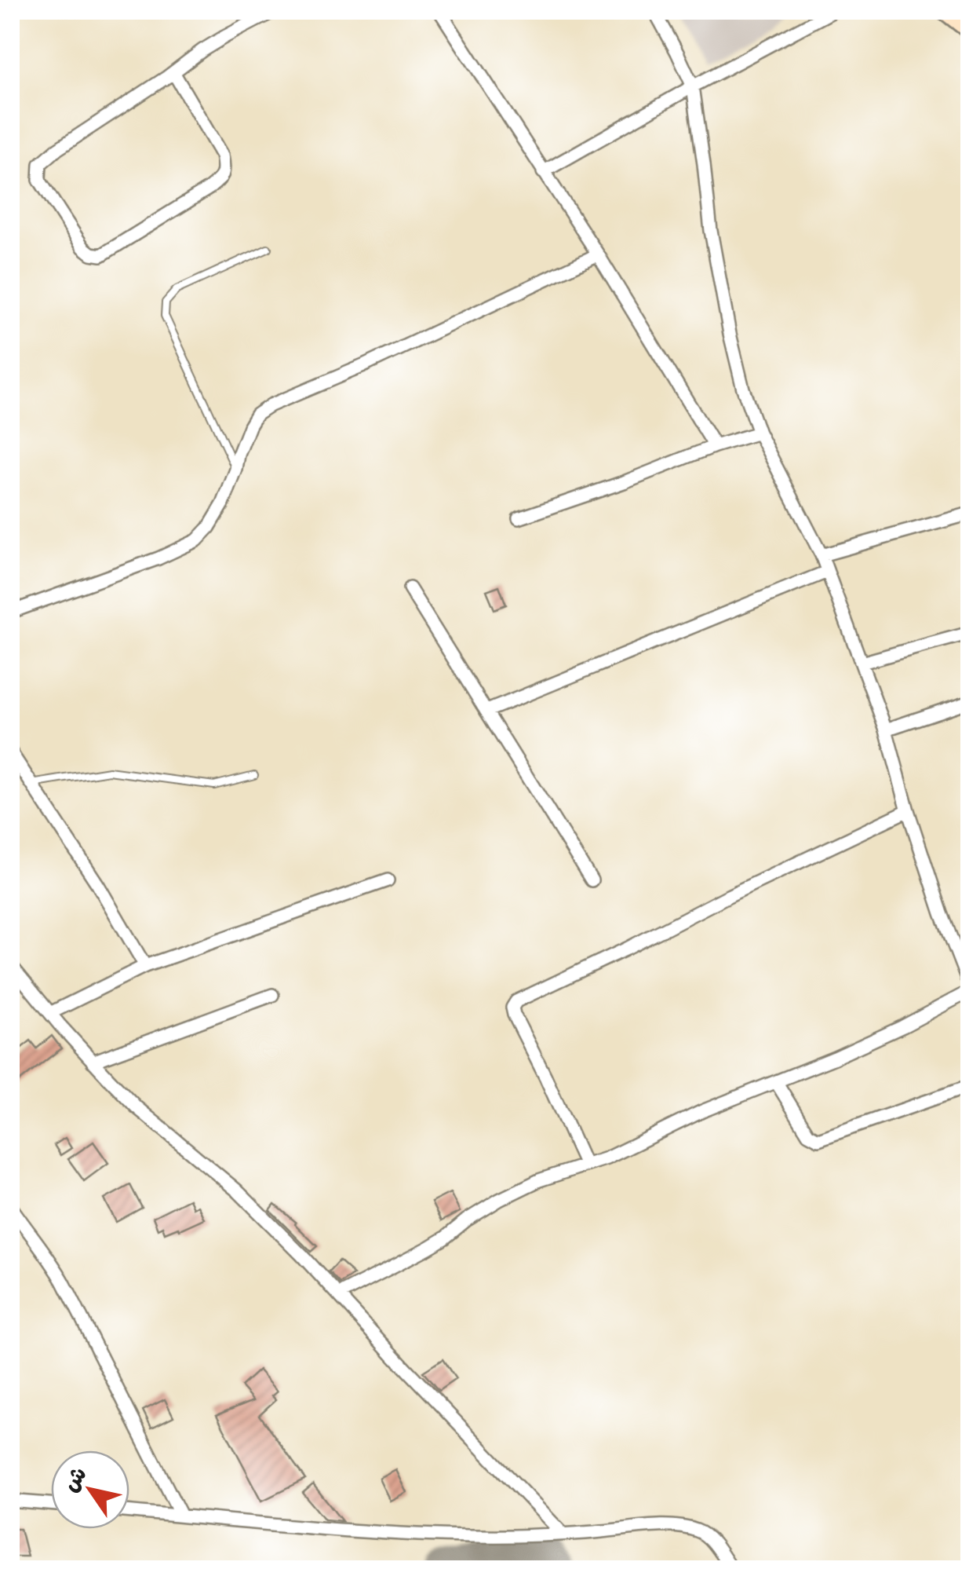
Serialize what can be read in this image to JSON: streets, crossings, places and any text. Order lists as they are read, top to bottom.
{
  "north": "top left"
}
